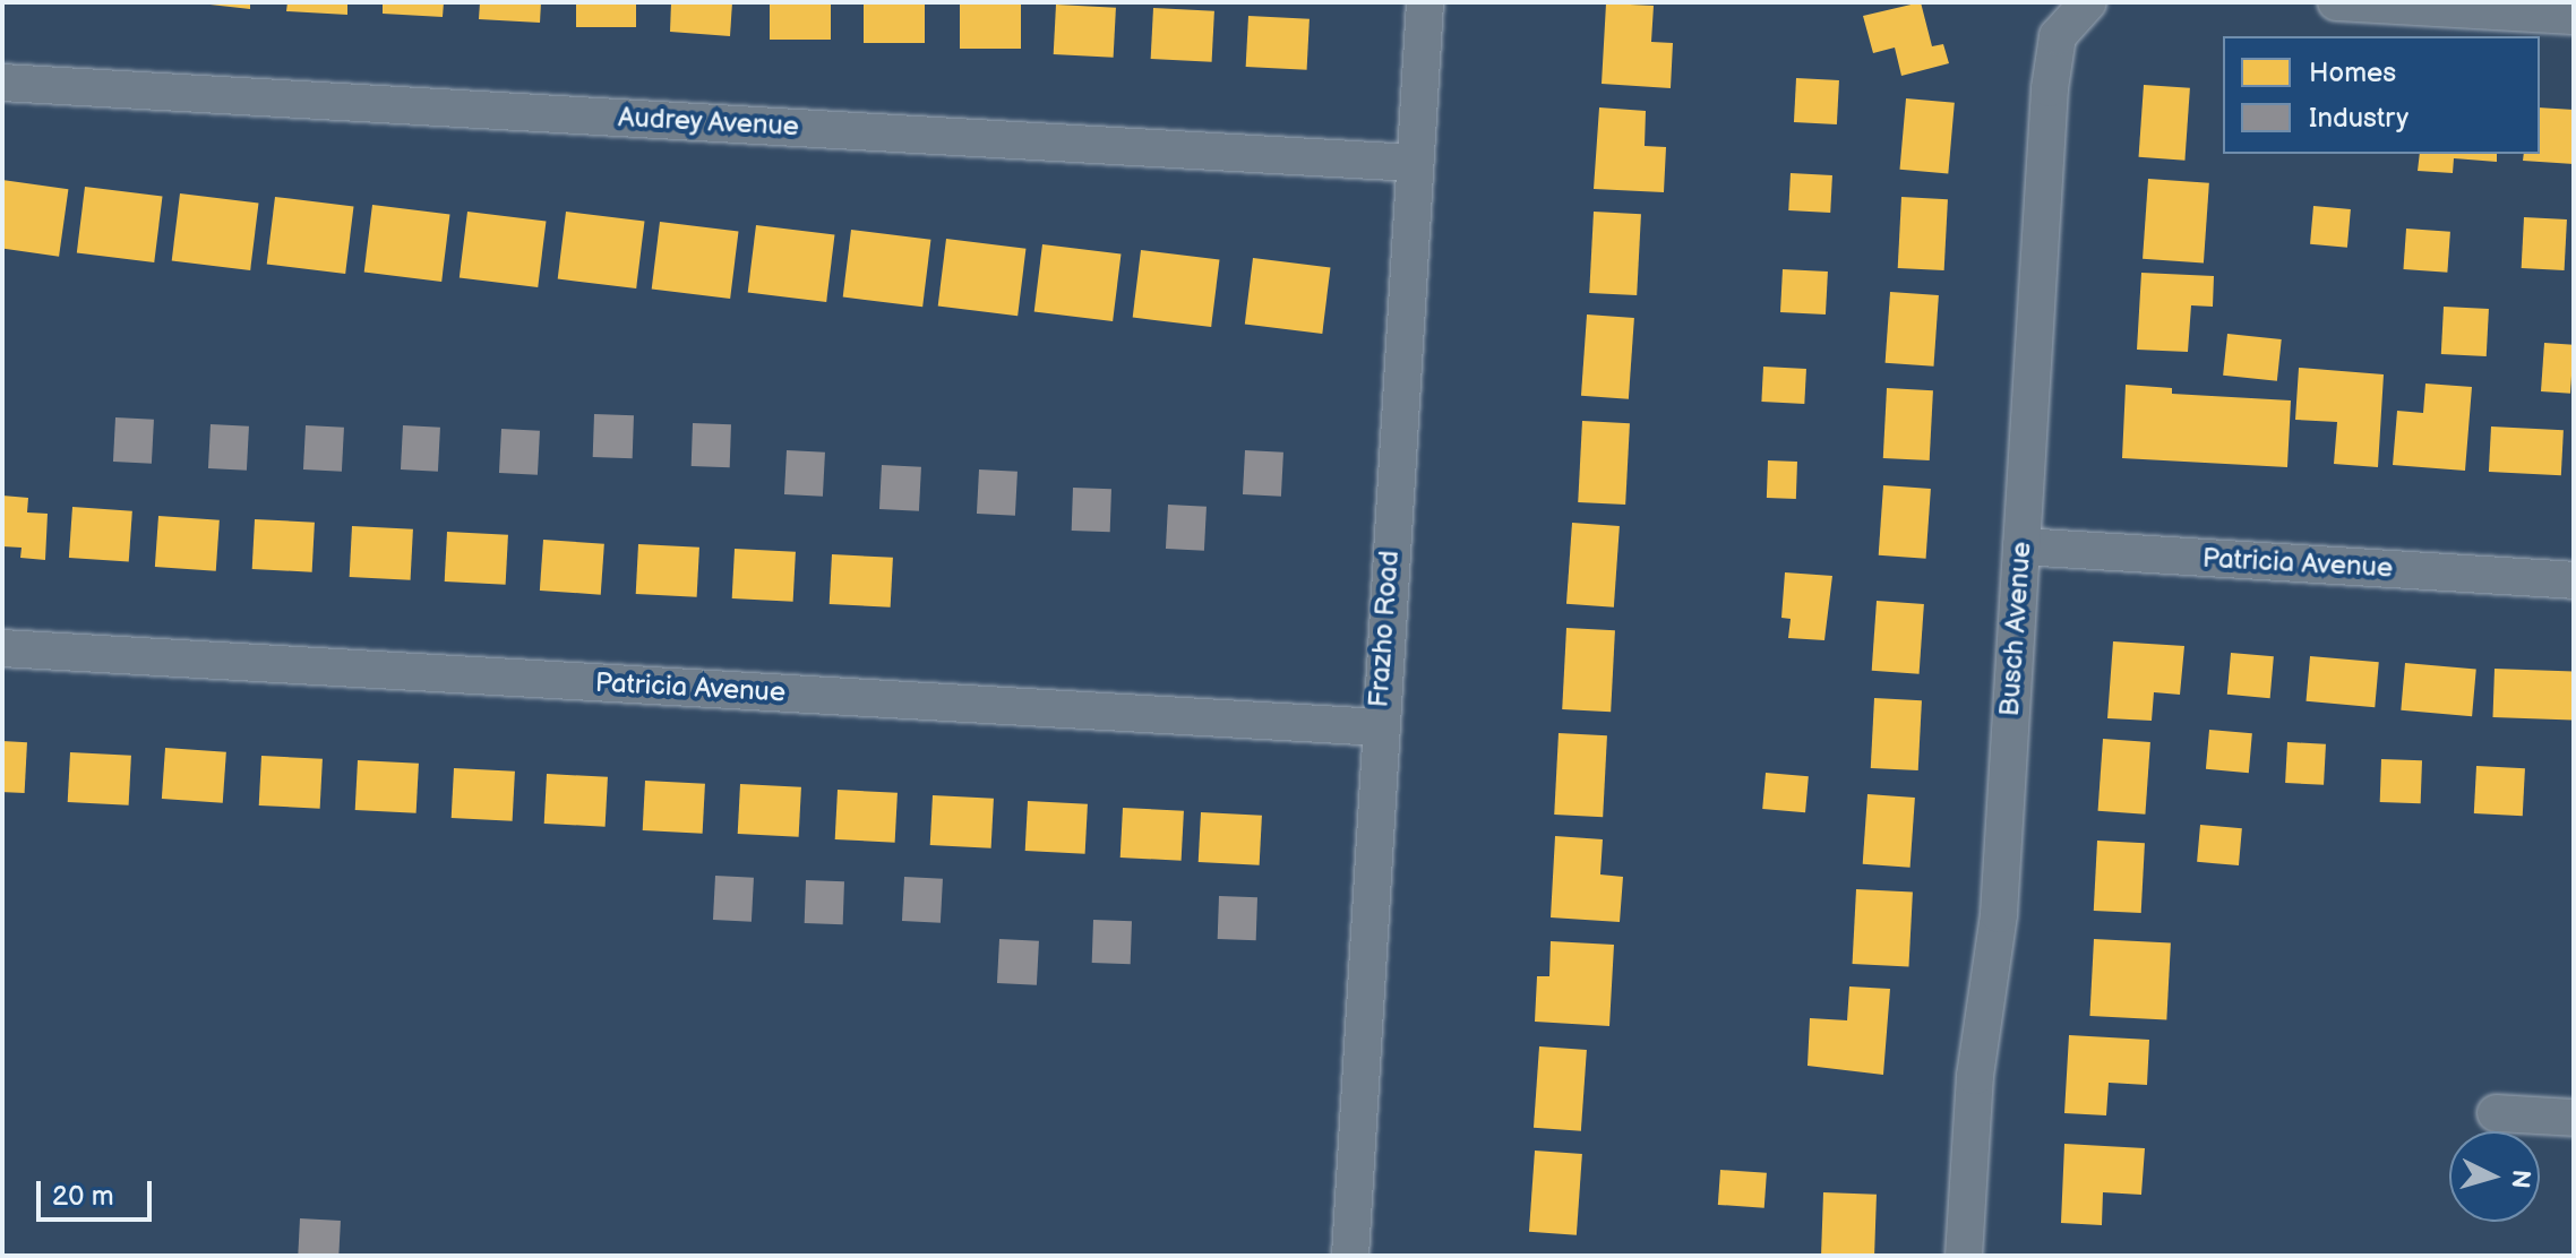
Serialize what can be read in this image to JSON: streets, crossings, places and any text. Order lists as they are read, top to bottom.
{
  "streets": {
    "street": [
      "Audrey Avenue",
      "Patricia Avenue",
      "Frazho Road",
      "Busch Avenue"
    ]
  },
  "crossings": [
    ["Audrey Avenue", "Frazho Road"],
    ["Patricia Avenue", "Frazho Road"],
    ["Patricia Avenue", "Busch Avenue"]
  ],
  "legend": ["Homes", "Industry"],
  "scale_bar": "20 m",
  "north": "right"
}
